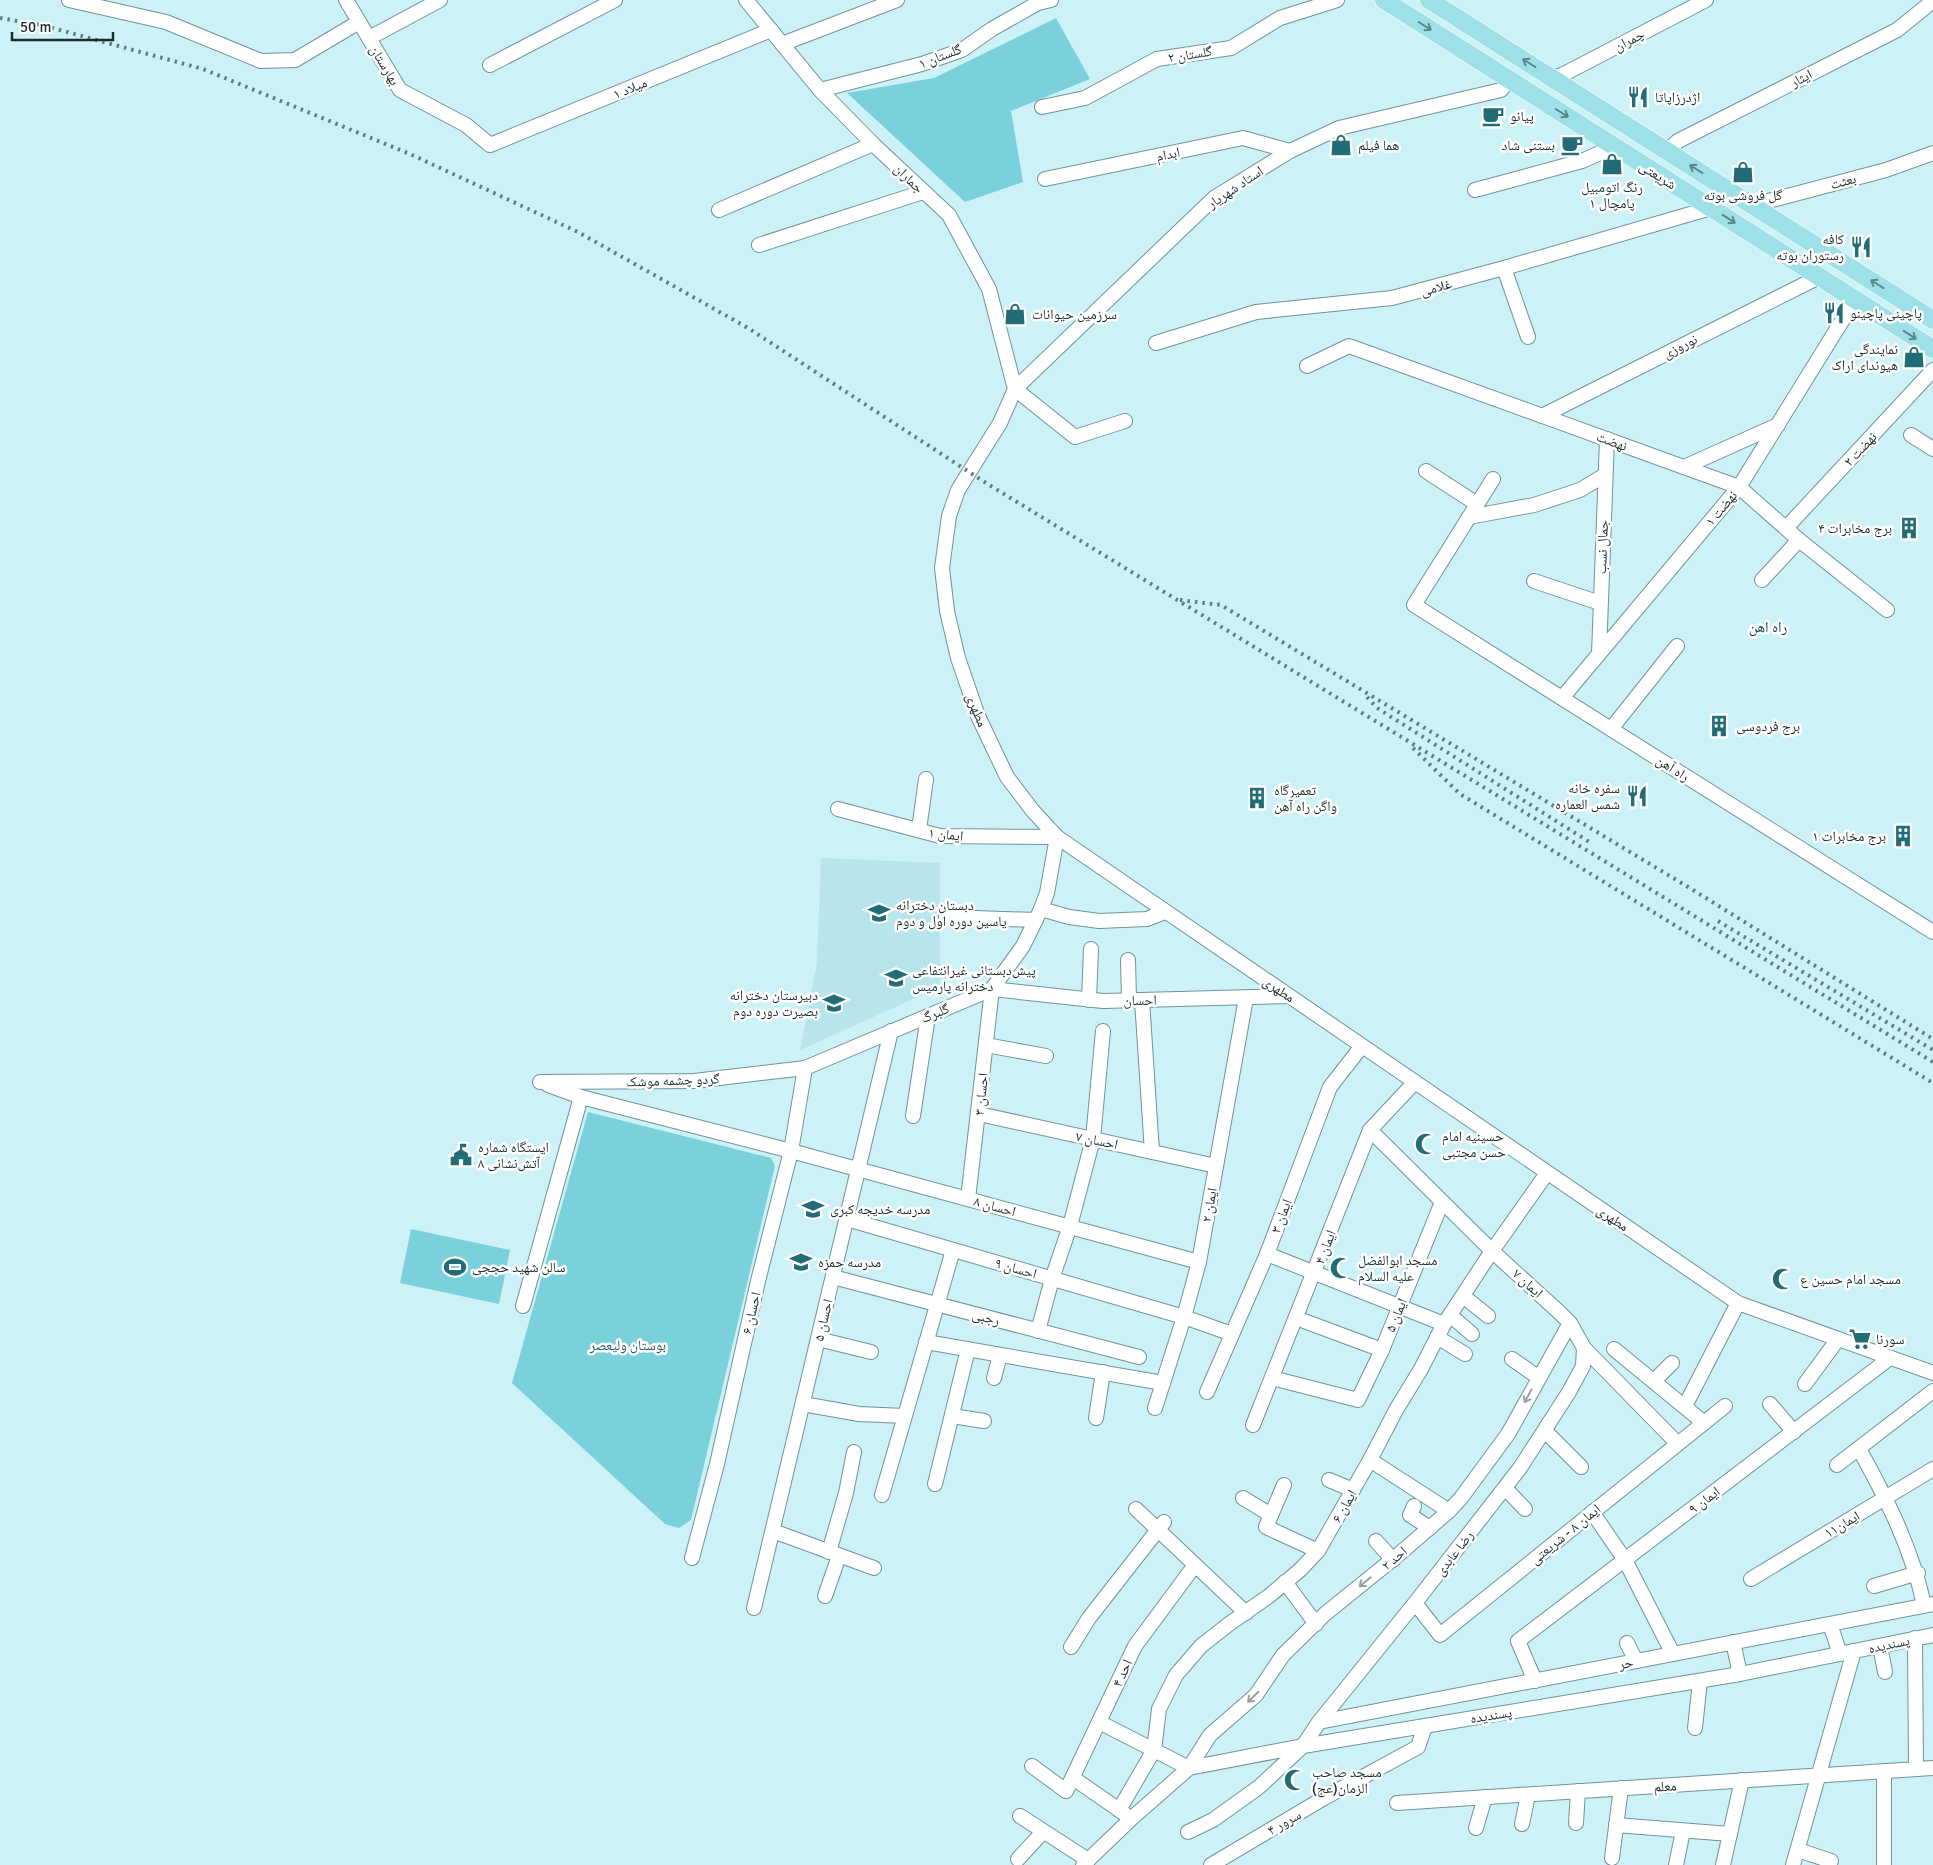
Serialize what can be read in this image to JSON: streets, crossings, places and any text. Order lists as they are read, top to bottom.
{
  "streets": {
    "main road": ["شریعتی"],
    "street": [
      "چمران",
      "گلستان ۲",
      "گلستان ۱",
      "بهارستان",
      "ایثار",
      "میلاد ۱",
      "ابدام",
      "جماران",
      "بعثت",
      "استاد شهریار",
      "غلامی",
      "نوروزی",
      "نهضت",
      "نهضت ۲",
      "نهضت ۱",
      "جمال نسب",
      "مطهری",
      "راه آهن",
      "ایمان ۱",
      "احسان",
      "گلبرگ",
      "گردو چشمه موشک",
      "احسان ۳",
      "احسان ۷",
      "ایمان ۲",
      "احسان ۸",
      "ایمان ۳",
      "ایمان ۴",
      "احسان ۹",
      "ایمان ۷",
      "احسان ۶",
      "ایمان ۵",
      "رجبی",
      "احسان ۵",
      "ایمان ۹",
      "ایمان ۶",
      "ایمان۱۱",
      "ایمان ۸ - شریعتی",
      "رضا عابدی",
      "احد ۲",
      "پسندیده",
      "حر",
      "احد ۴",
      "معلم",
      "سرور ۴"
    ]
  },
  "crossings": [
    ["چمران", "شریعتی"],
    ["گلستان ۱", "جماران"],
    ["بهارستان", "میلاد ۱"],
    ["ایثار", "شریعتی"],
    ["میلاد ۱", "جماران"],
    ["ابدام", "استاد شهریار"],
    ["شریعتی", "بعثت"],
    ["شریعتی", "استاد شهریار"],
    ["شریعتی", "غلامی"],
    ["شریعتی", "نوروزی"],
    ["شریعتی", "نهضت ۱"],
    ["جماران", "استاد شهریار"],
    ["جماران", "مطهری"],
    ["استاد شهریار", "مطهری"],
    ["نوروزی", "نهضت"],
    ["نهضت", "نهضت ۲"],
    ["نهضت", "نهضت ۱"],
    ["نهضت", "جمال نسب"],
    ["نهضت ۱", "جمال نسب"],
    ["نهضت ۱", "راه آهن"],
    ["مطهری", "ایمان ۱"],
    ["مطهری", "احسان"],
    ["مطهری", "ایمان ۳"],
    ["مطهری", "ایمان ۴"],
    ["مطهری", "ایمان ۹"],
    ["مطهری", "ایمان ۶"],
    ["احسان", "گلبرگ"],
    ["احسان", "احسان ۳"],
    ["احسان", "ایمان ۲"],
    ["گلبرگ", "گردو چشمه موشک"],
    ["گلبرگ", "احسان ۳"],
    ["گلبرگ", "احسان ۶"],
    ["گلبرگ", "احسان ۵"],
    ["گردو چشمه موشک", "احسان ۸"],
    ["گردو چشمه موشک", "احسان ۶"],
    ["احسان ۳", "احسان ۷"],
    ["احسان ۳", "احسان ۸"],
    ["احسان ۷", "ایمان ۲"],
    ["ایمان ۲", "احسان ۸"],
    ["ایمان ۲", "احسان ۹"],
    ["احسان ۸", "احسان ۶"],
    ["احسان ۸", "احسان ۵"],
    ["ایمان ۳", "احسان ۹"],
    ["ایمان ۴", "ایمان ۷"],
    ["ایمان ۴", "ایمان ۵"],
    ["احسان ۹", "احسان ۵"],
    ["ایمان ۷", "ایمان ۵"],
    ["ایمان ۷", "ایمان ۶"],
    ["ایمان ۷", "ایمان ۸ - شریعتی"],
    ["ایمان ۷", "رضا عابدی"],
    ["ایمان ۷", "احد ۲"],
    ["رجبی", "احسان ۵"],
    ["ایمان ۹", "حر"],
    ["ایمان ۸ - شریعتی", "رضا عابدی"],
    ["رضا عابدی", "پسندیده"],
    ["رضا عابدی", "حر"],
    ["احد ۲", "پسندیده"],
    ["پسندیده", "سرور ۴"]
  ],
  "one_way": ["احد ۲"],
  "districts": ["راه اهن"],
  "parks": ["بوستان ولیعصر"],
  "places": {
    "restaurant": [
      "اژدرزاپاتا",
      "کافه رستوران بوته",
      "پاچینی پاچینو",
      "سفره خانه شمس العماره"
    ],
    "cafe": ["پیانو", "بستنی شاد"],
    "shop": [
      "هما فیلم",
      "رنگ اتومبیل پامچال ۱",
      "گل فروشی بوته",
      "سرزمین حیوانات",
      "نمایندگی هیوندای اراک"
    ],
    "building": [
      "برج مخابرات ۴",
      "برج فردوسی",
      "تعمیرگاه واگن راه آهن",
      "برج مخابرات ۱"
    ],
    "school or university": [
      "دبستان دخترانه یاسین دوره اول و دوم",
      "پیش‌دبستانی غیرانتفاعی دخترانه پارمیس",
      "دبیرستان دخترانه بصیرت دوره دوم",
      "مدرسه خدیجه کبری",
      "مدرسه حمزه"
    ],
    "mosque": [
      "حسینیه امام حسن مجتبی",
      "مسجد ابوالفضل علیه السلام",
      "مسجد امام حسین ع",
      "مسجد صاحب الزمان(عج)"
    ],
    "public building": ["ایستگاه شماره ۸ آتش‌نشانی"],
    "sports": ["سالن شهید حججی"],
    "supermarket": ["سورنا"]
  },
  "scale_bar": "50 m"
}
